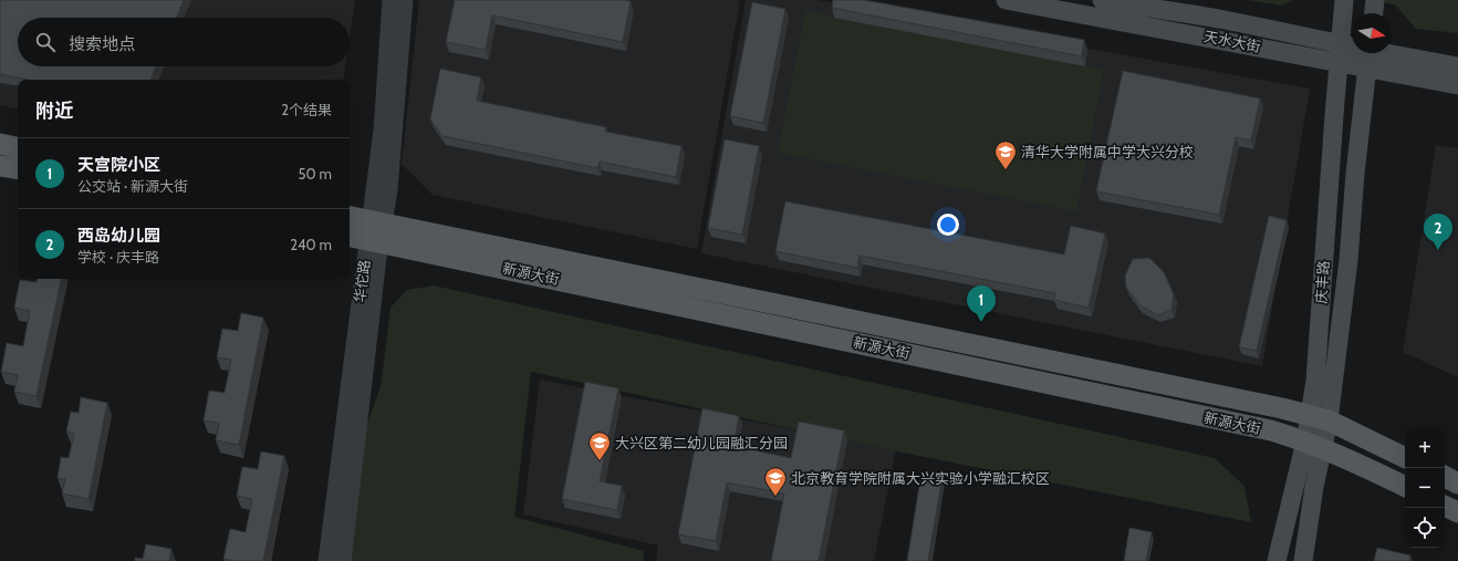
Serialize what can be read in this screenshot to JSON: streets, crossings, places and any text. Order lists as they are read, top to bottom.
{
  "streets": {
    "main road": ["天水大街", "新源大街", "庆丰路"],
    "street": ["华佗路"]
  },
  "crossings": [
    ["天水大街", "庆丰路"],
    ["新源大街", "华佗路"],
    ["新源大街", "庆丰路"]
  ],
  "places": {
    "school or university": ["清华大学附属中学大兴分校", "大兴区第二幼儿园融汇分园", "北京教育学院附属大兴实验小学融汇校区"]
  },
  "north": "right",
  "page": {
    "search": "搜索地点",
    "heading": ["附近", "2个结果"],
    "list": [
      {
        "mark": "1",
        "name": "天宫院小区",
        "note": "公交站 · 新源大街",
        "value": "50 m"
      },
      {
        "mark": "2",
        "name": "西岛幼儿园",
        "note": "学校 · 庆丰路",
        "value": "240 m"
      }
    ],
    "pins": ["2", "1"],
    "map_buttons": ["+", "−"]
  }
}
